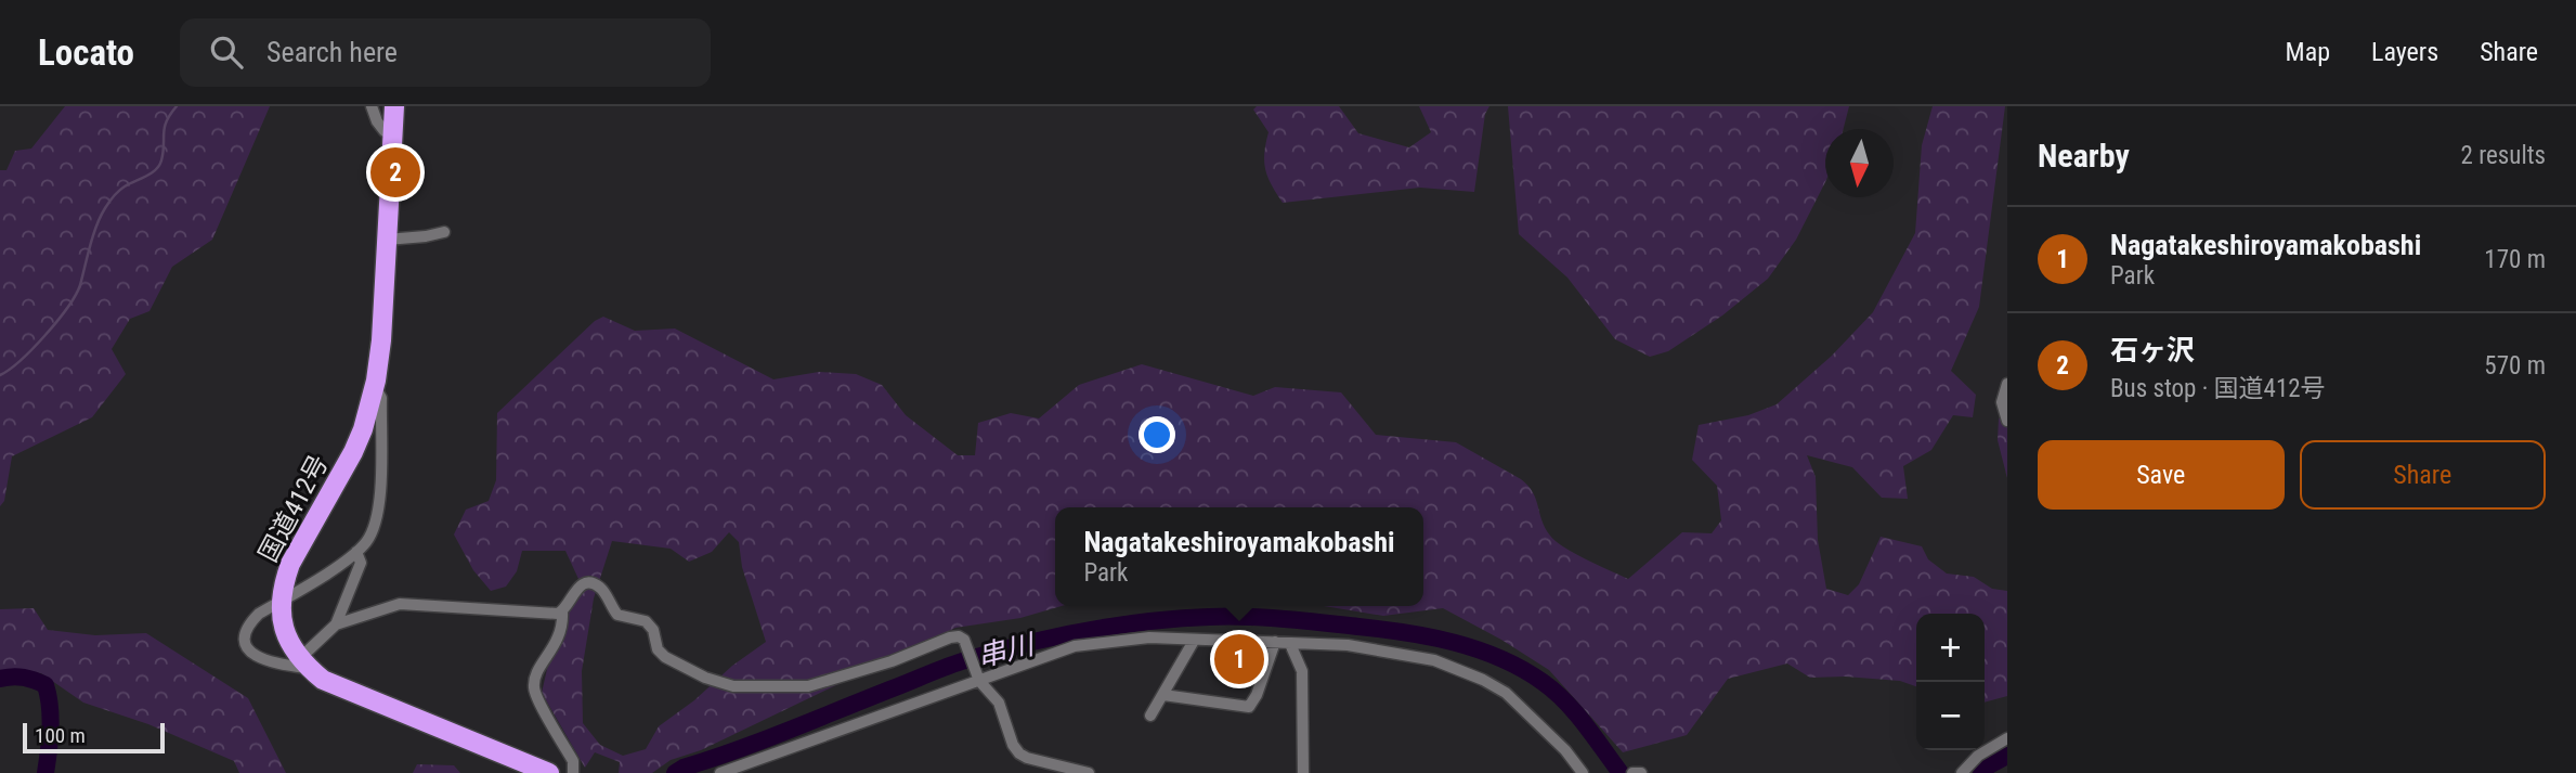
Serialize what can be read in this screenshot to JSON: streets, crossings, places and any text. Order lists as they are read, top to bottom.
{
  "streets": {
    "highway": ["国道412号"]
  },
  "water": ["串川"],
  "scale_bar": "100 m",
  "north": "bottom",
  "page": {
    "header": "Locato",
    "search": "Search here",
    "nav": ["Map", "Layers", "Share"],
    "heading": ["Nearby", "2 results"],
    "pins": ["2", "1"],
    "list": [
      {
        "mark": "1",
        "name": "Nagatakeshiroyamakobashi",
        "note": "Park",
        "value": "170 m"
      },
      {
        "mark": "2",
        "name": "石ヶ沢",
        "note": "Bus stop · 国道412号",
        "value": "570 m"
      }
    ],
    "buttons": ["Save", "Share"],
    "popup": ["Nagatakeshiroyamakobashi", "Park"],
    "map_buttons": ["+", "−"],
    "scale": "100 m"
  }
}
